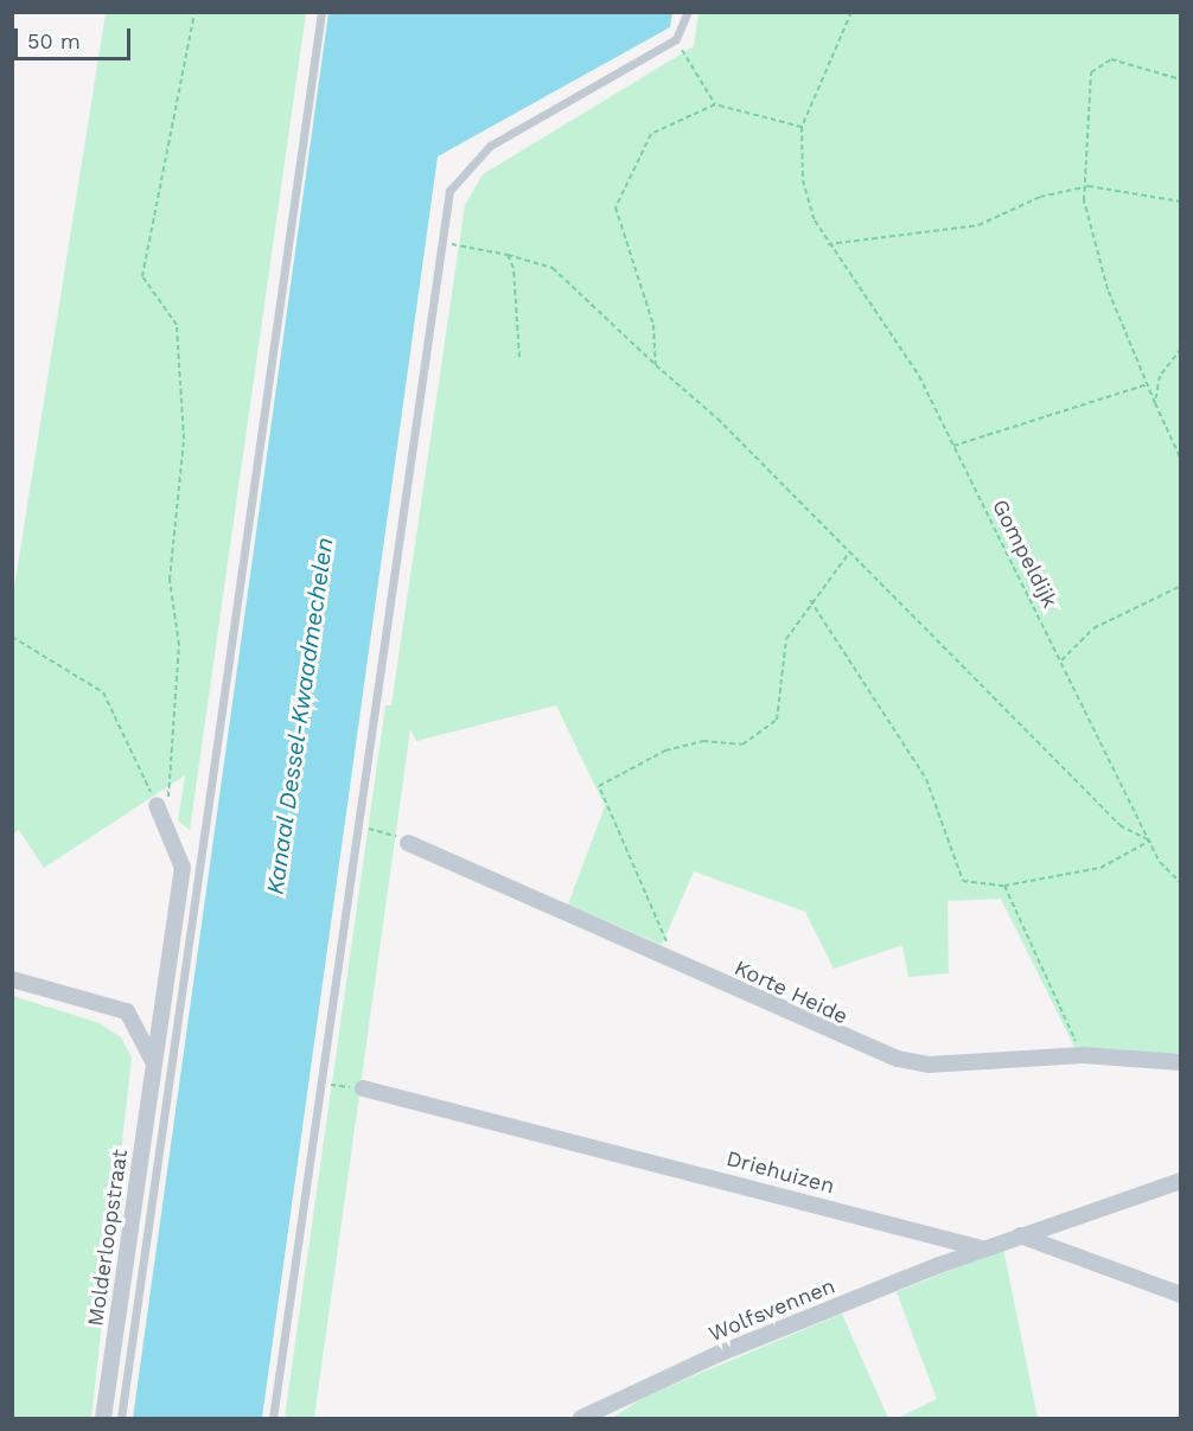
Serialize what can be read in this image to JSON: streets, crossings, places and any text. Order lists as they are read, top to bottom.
{
  "streets": {
    "street": [
      "Korte Heide",
      "Driehuizen",
      "Molderloopstraat",
      "Wolfsvennen"
    ],
    "path": ["Gompeldijk"]
  },
  "crossings": [
    ["Driehuizen", "Wolfsvennen"]
  ],
  "water": ["Kanaal Dessel-Kwaadmechelen"],
  "scale_bar": "50 m"
}
